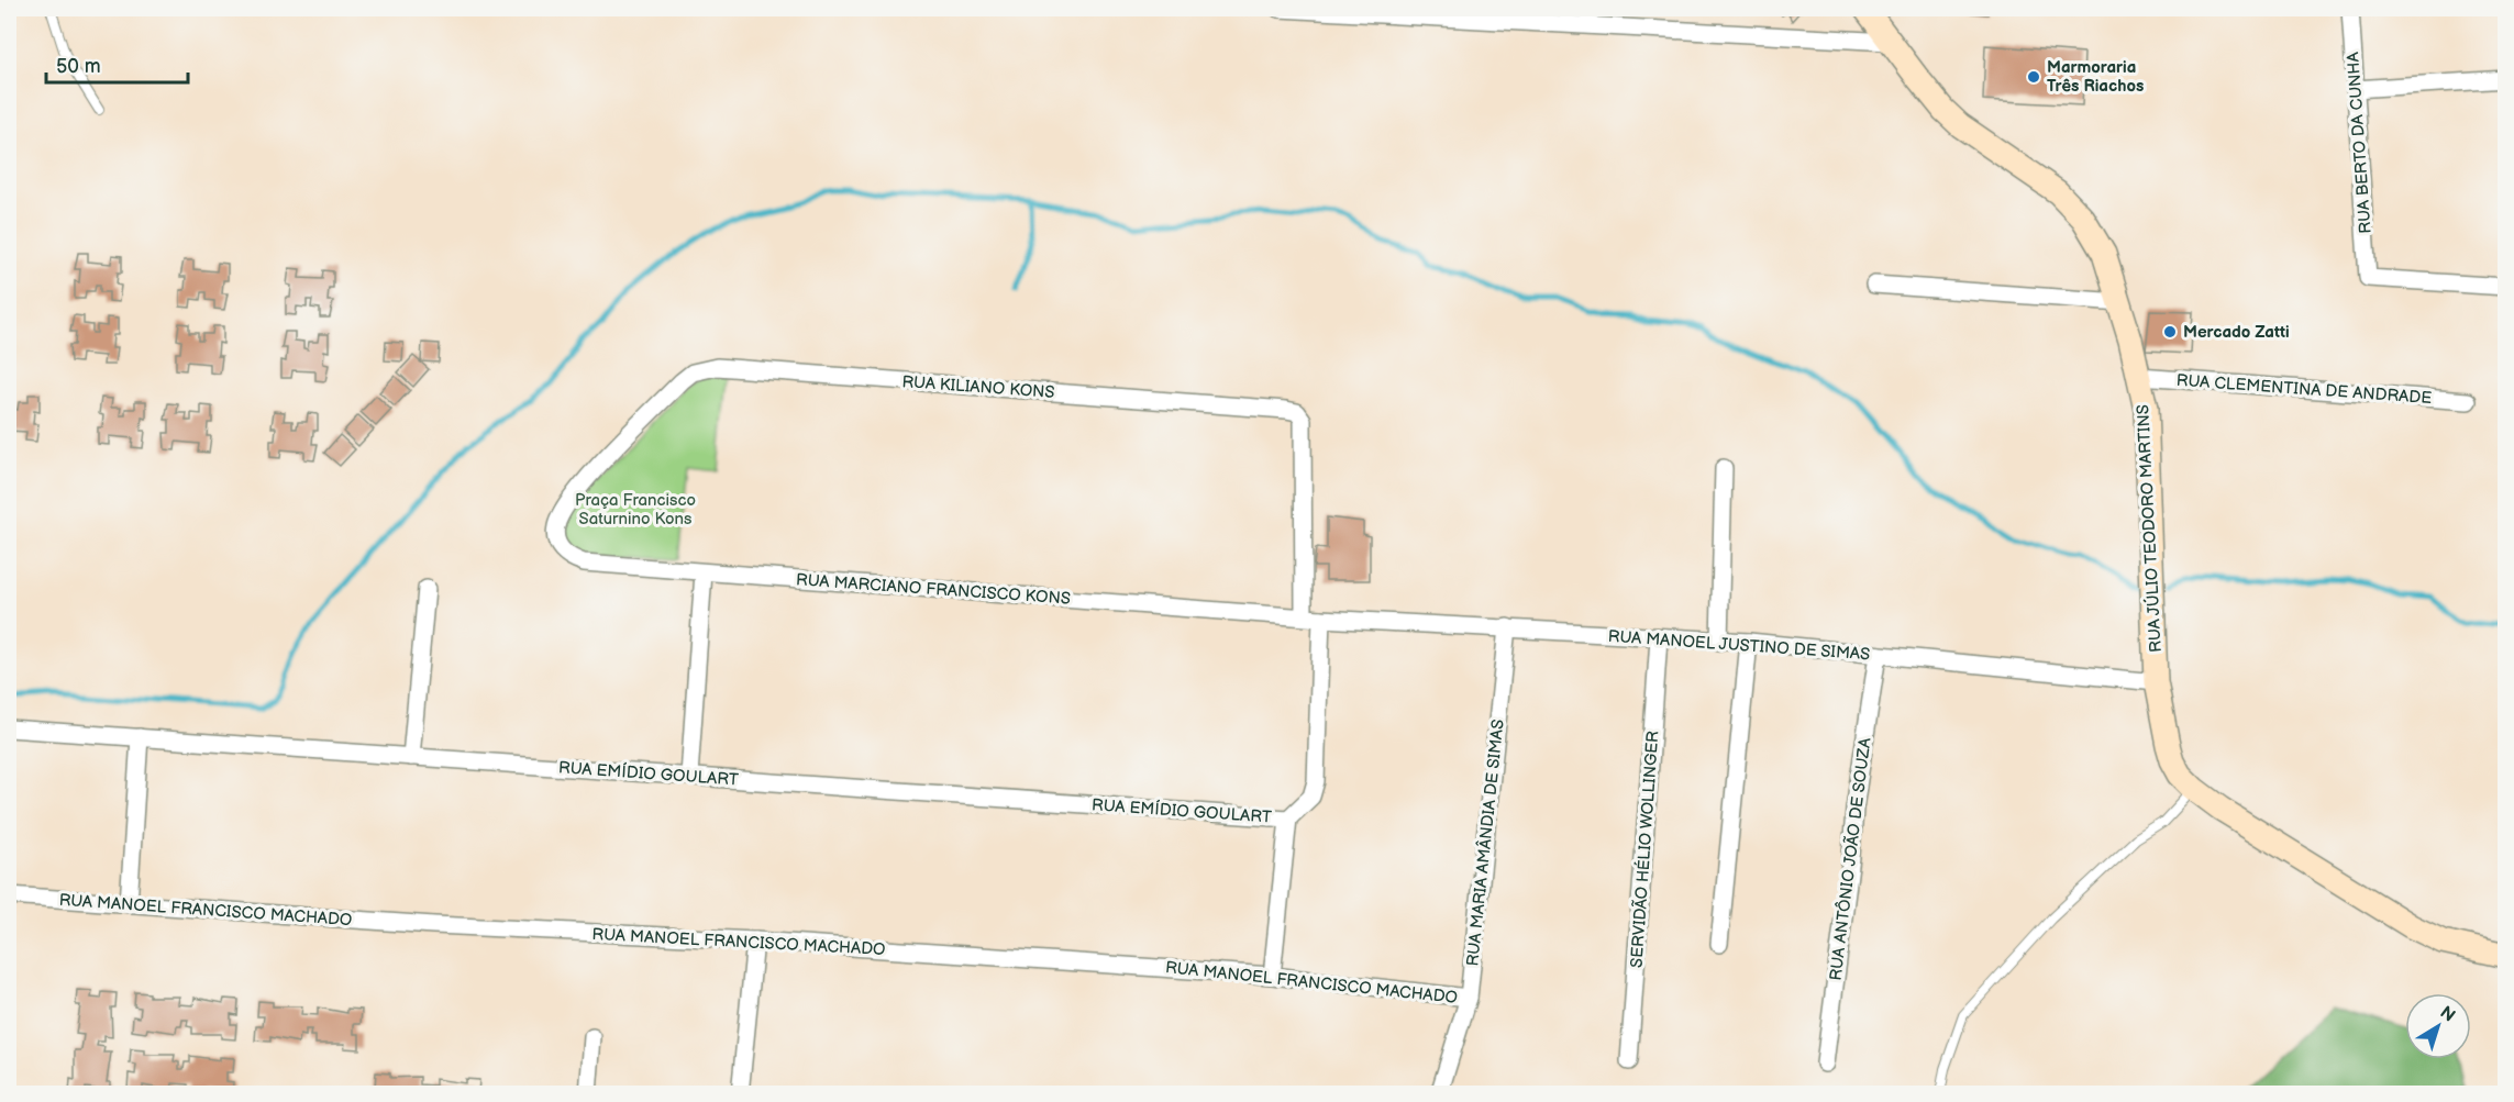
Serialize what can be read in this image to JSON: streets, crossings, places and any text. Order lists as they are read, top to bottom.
{
  "streets": {
    "main road": ["RUA JÚLIO TEODORO MARTINS"],
    "street": [
      "RUA BERTO DA CUNHA",
      "RUA KILIANO KONS",
      "RUA CLEMENTINA DE ANDRADE",
      "RUA MARCIANO FRANCISCO KONS",
      "RUA MANOEL JUSTINO DE SIMAS",
      "RUA EMÍDIO GOULART",
      "RUA MARIA AMÂNDIA DE SIMAS",
      "SERVIDÃO HÉLIO WOLLINGER",
      "RUA ANTÔNIO JOÃO DE SOUZA",
      "RUA MANOEL FRANCISCO MACHADO"
    ]
  },
  "crossings": [
    ["RUA KILIANO KONS", "RUA MARCIANO FRANCISCO KONS"],
    ["RUA CLEMENTINA DE ANDRADE", "RUA JÚLIO TEODORO MARTINS"],
    ["RUA JÚLIO TEODORO MARTINS", "RUA MANOEL JUSTINO DE SIMAS"],
    ["RUA MARCIANO FRANCISCO KONS", "RUA MANOEL JUSTINO DE SIMAS"],
    ["RUA MANOEL JUSTINO DE SIMAS", "RUA MARIA AMÂNDIA DE SIMAS"],
    ["RUA MANOEL JUSTINO DE SIMAS", "SERVIDÃO HÉLIO WOLLINGER"],
    ["RUA MANOEL JUSTINO DE SIMAS", "RUA ANTÔNIO JOÃO DE SOUZA"],
    ["RUA MARIA AMÂNDIA DE SIMAS", "RUA MANOEL FRANCISCO MACHADO"]
  ],
  "parks": ["Praça Francisco Saturnino Kons"],
  "places": ["Marmoraria Três Riachos", "Mercado Zatti"],
  "scale_bar": "50 m",
  "north": "top right"
}
